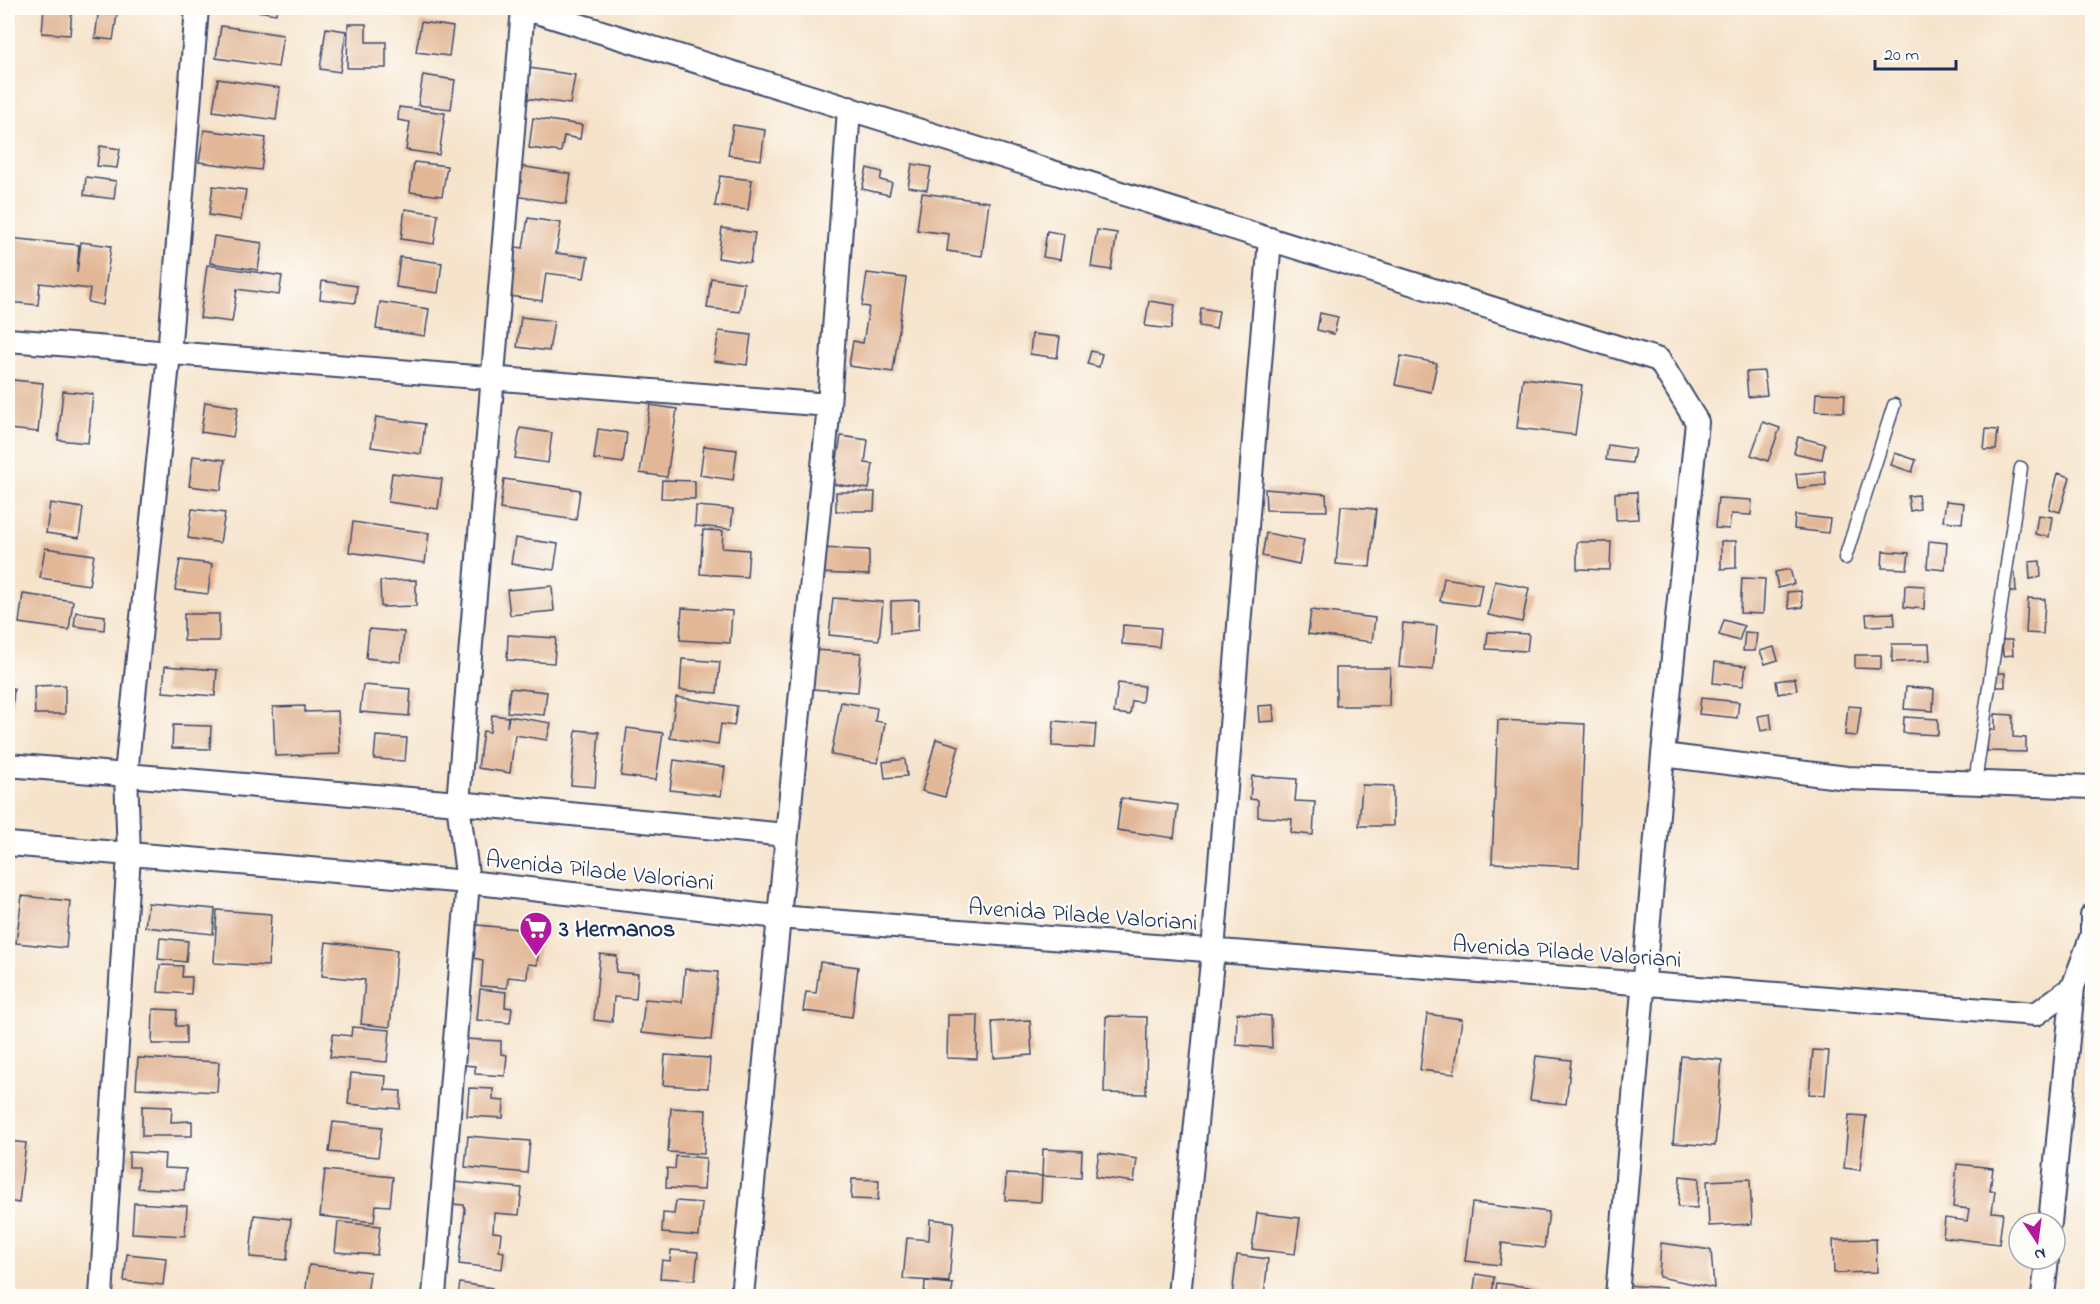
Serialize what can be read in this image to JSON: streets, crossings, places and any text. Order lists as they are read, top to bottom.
{
  "streets": {
    "street": ["Avenida Pilade Valoriani"]
  },
  "places": {
    "supermarket": ["3 Hermanos"]
  },
  "scale_bar": "20 m",
  "north": "bottom"
}
